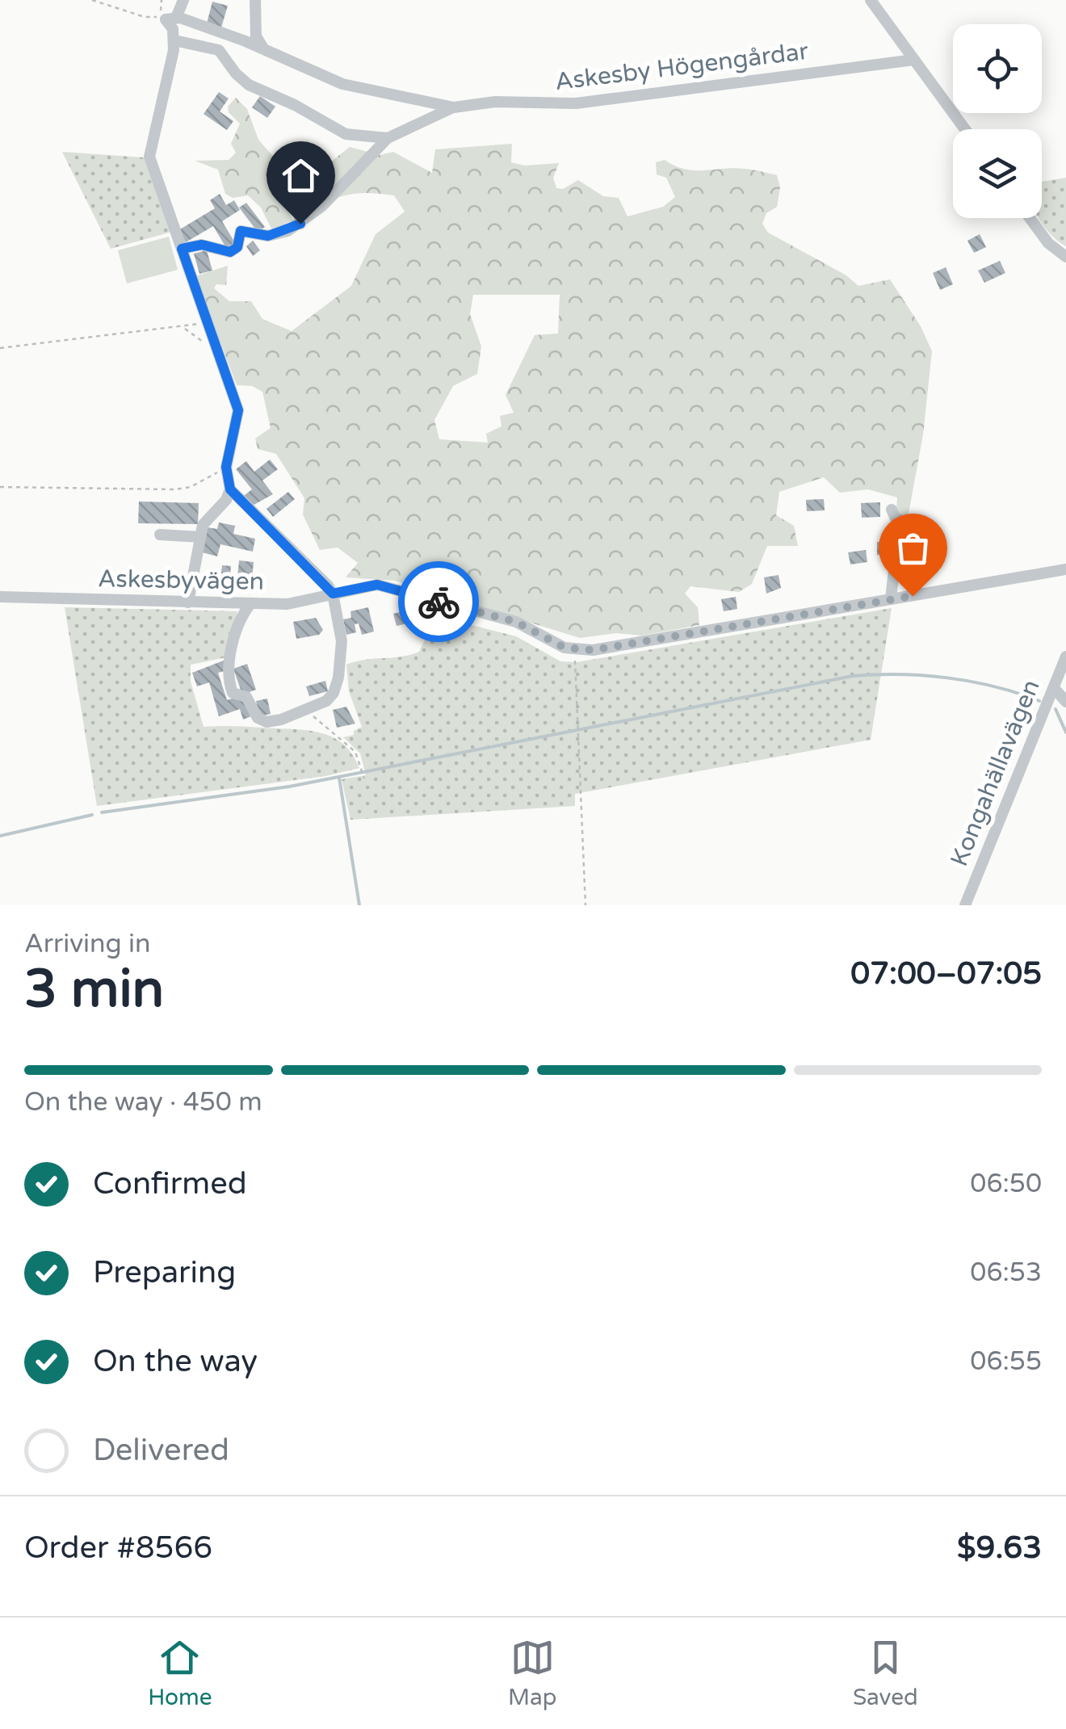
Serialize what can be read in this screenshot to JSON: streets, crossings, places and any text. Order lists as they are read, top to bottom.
{
  "streets": {
    "street": ["Askesby Högengårdar", "Askesbyvägen", "Kongahällavägen"]
  },
  "page": {
    "heading": ["3 min", "Arriving in", "07:00–07:05"],
    "panel": ["Order #8566", "$9.63"],
    "bar": "On the way · 450 m",
    "list": [
      ["Confirmed", "06:50"],
      ["Preparing", "06:53"],
      ["On the way", "06:55"],
      "Delivered"
    ],
    "tabs": ["Home", "Map", "Saved"]
  }
}
